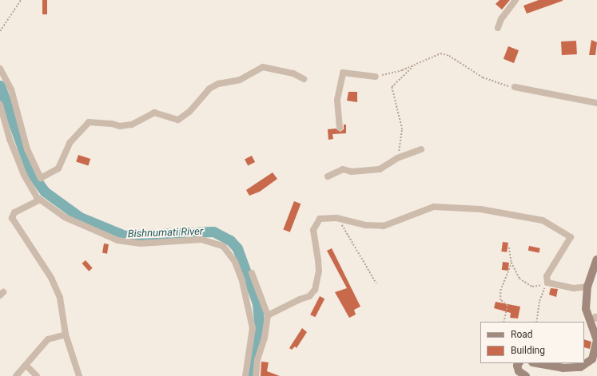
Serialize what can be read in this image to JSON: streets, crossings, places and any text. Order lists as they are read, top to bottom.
{
  "water": ["Bishnumati River"],
  "legend": ["Road", "Building"]
}
